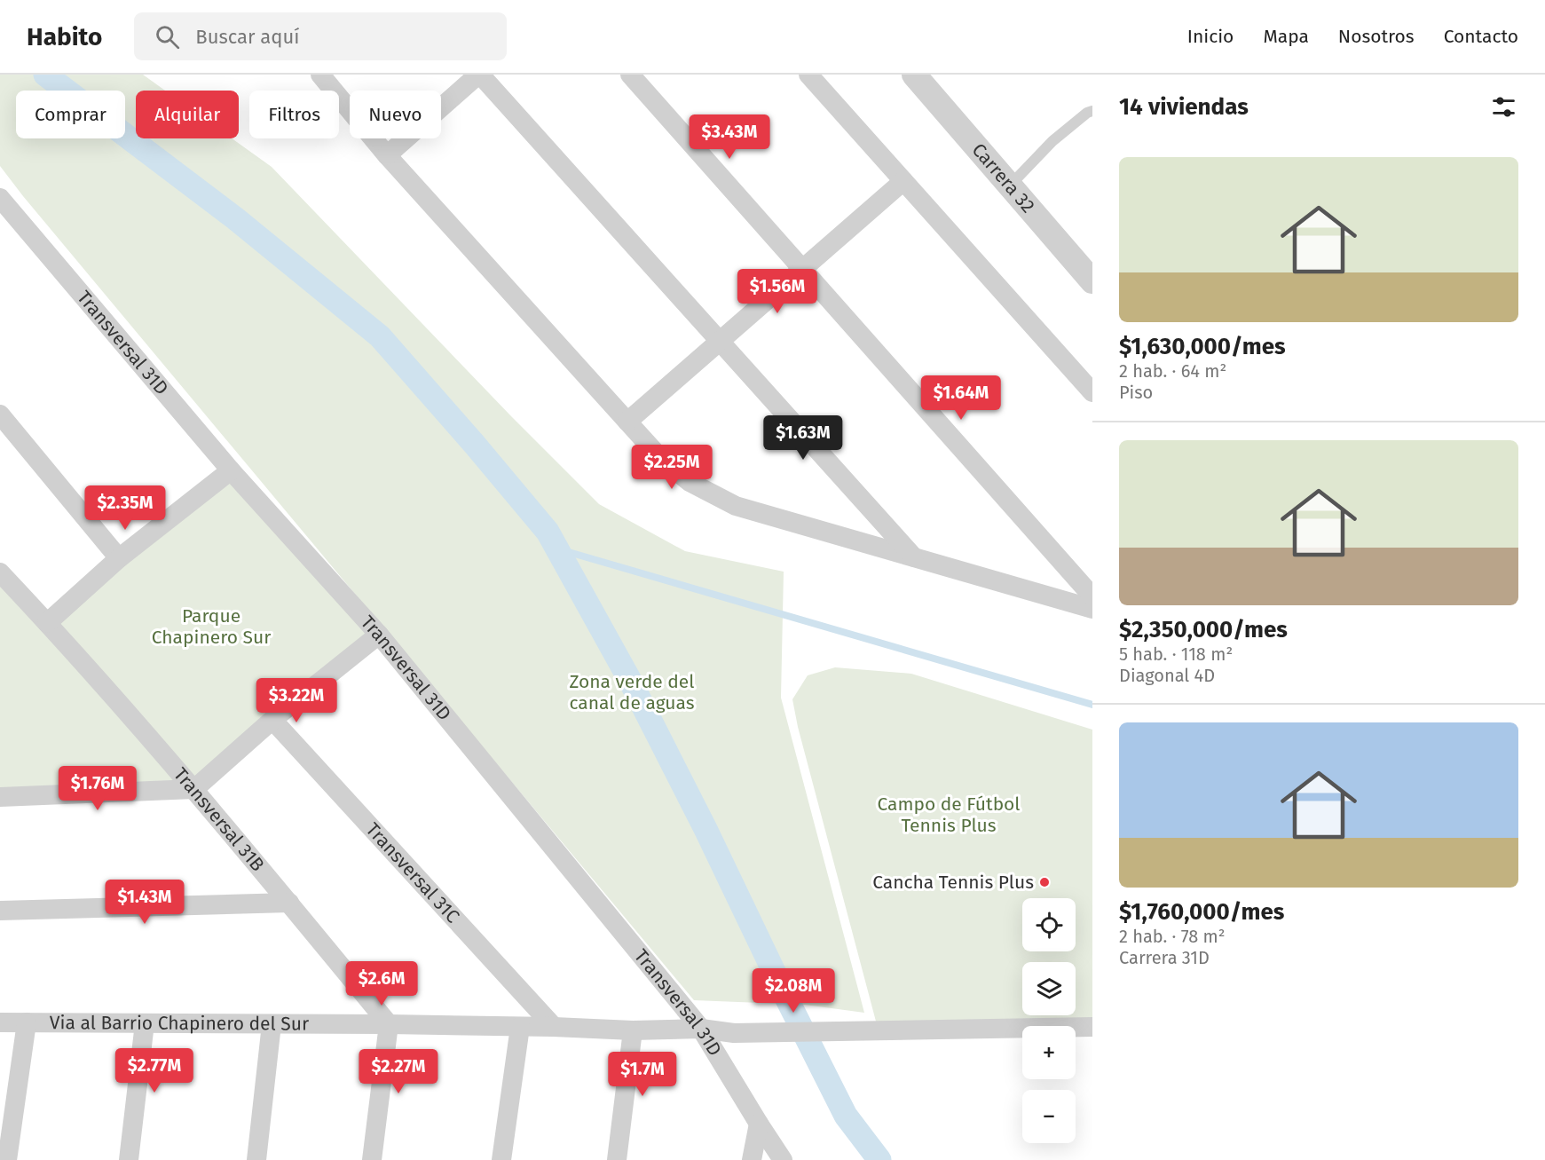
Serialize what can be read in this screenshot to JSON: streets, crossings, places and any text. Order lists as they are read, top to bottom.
{
  "streets": {
    "street": [
      "Carrera 32",
      "Transversal 31D",
      "Transversal 31B",
      "Transversal 31C",
      "Via al Barrio Chapinero del Sur"
    ]
  },
  "crossings": [
    ["Transversal 31D", "Via al Barrio Chapinero del Sur"],
    ["Transversal 31B", "Via al Barrio Chapinero del Sur"],
    ["Transversal 31C", "Via al Barrio Chapinero del Sur"]
  ],
  "parks": ["Parque Chapinero Sur", "Zona verde del canal de aguas", "Campo de Fútbol Tennis Plus"],
  "places": ["Cancha Tennis Plus"],
  "page": {
    "header": "Habito",
    "search": "Buscar aquí",
    "nav": [
      "Inicio",
      "Mapa",
      "Nosotros",
      "Contacto"
    ],
    "heading": "14 viviendas",
    "chip": [
      "Comprar",
      "Alquilar",
      "Filtros",
      "Nuevo"
    ],
    "price": [
      "$3.43M",
      "$1.56M",
      "$1.64M",
      "$1.63M",
      "$2.25M",
      "$2.35M",
      "$3.22M",
      "$1.76M",
      "$1.43M",
      "$2.6M",
      "$2.08M",
      "$2.77M",
      "$2.27M",
      "$1.7M"
    ],
    "list": [
      {
        "name": "$1,630,000/mes",
        "note": "2 hab. · 64 m² · Piso"
      },
      {
        "name": "$2,350,000/mes",
        "note": "5 hab. · 118 m² · Diagonal 4D"
      },
      {
        "name": "$1,760,000/mes",
        "note": "2 hab. · 78 m² · Carrera 31D"
      }
    ],
    "map_buttons": ["+", "−"]
  }
}
